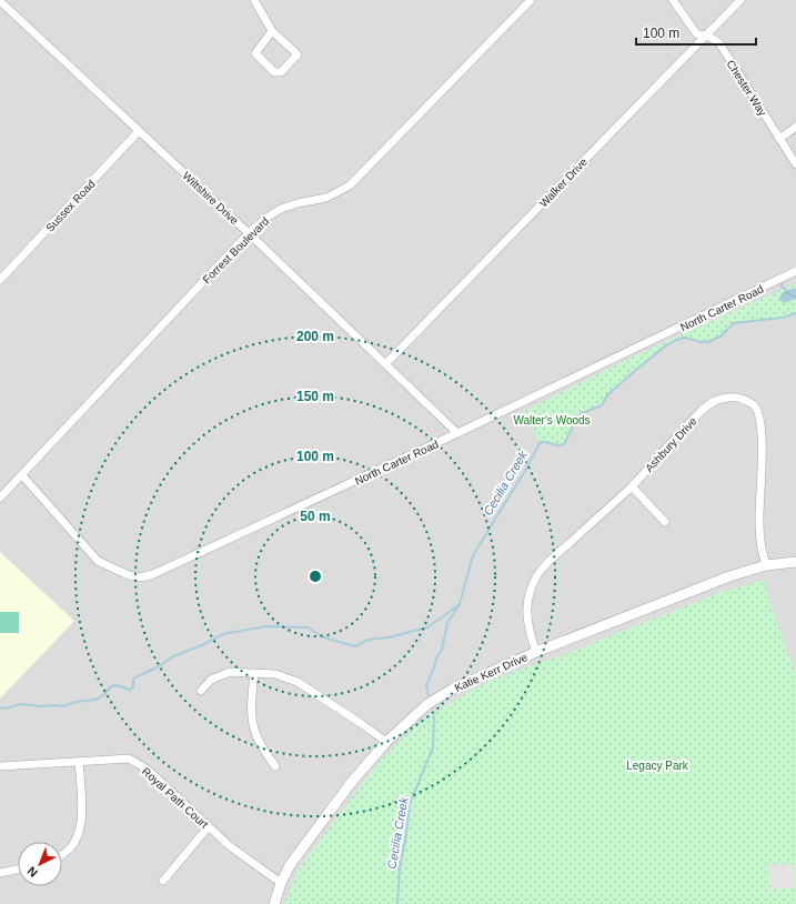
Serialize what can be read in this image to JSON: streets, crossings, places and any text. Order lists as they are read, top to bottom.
{
  "streets": {
    "street": [
      "Chester Way",
      "Walker Drive",
      "Wiltshire Drive",
      "Sussex Road",
      "Forrest Boulevard",
      "North Carter Road",
      "Ashbury Drive",
      "Katie Kerr Drive",
      "Royal Path Court"
    ]
  },
  "crossings": [
    ["Chester Way", "Walker Drive"],
    ["Walker Drive", "Wiltshire Drive"],
    ["Wiltshire Drive", "Sussex Road"],
    ["Wiltshire Drive", "Forrest Boulevard"],
    ["Wiltshire Drive", "North Carter Road"],
    ["Forrest Boulevard", "North Carter Road"],
    ["Ashbury Drive", "Katie Kerr Drive"],
    ["Katie Kerr Drive", "Royal Path Court"]
  ],
  "water": ["Cecilia Creek"],
  "parks": ["Walter's Woods", "Legacy Park"],
  "scale_bar": "100 m",
  "north": "bottom left",
  "rings": [
    "200 m",
    "150 m",
    "100 m",
    "50 m"
  ]
}
